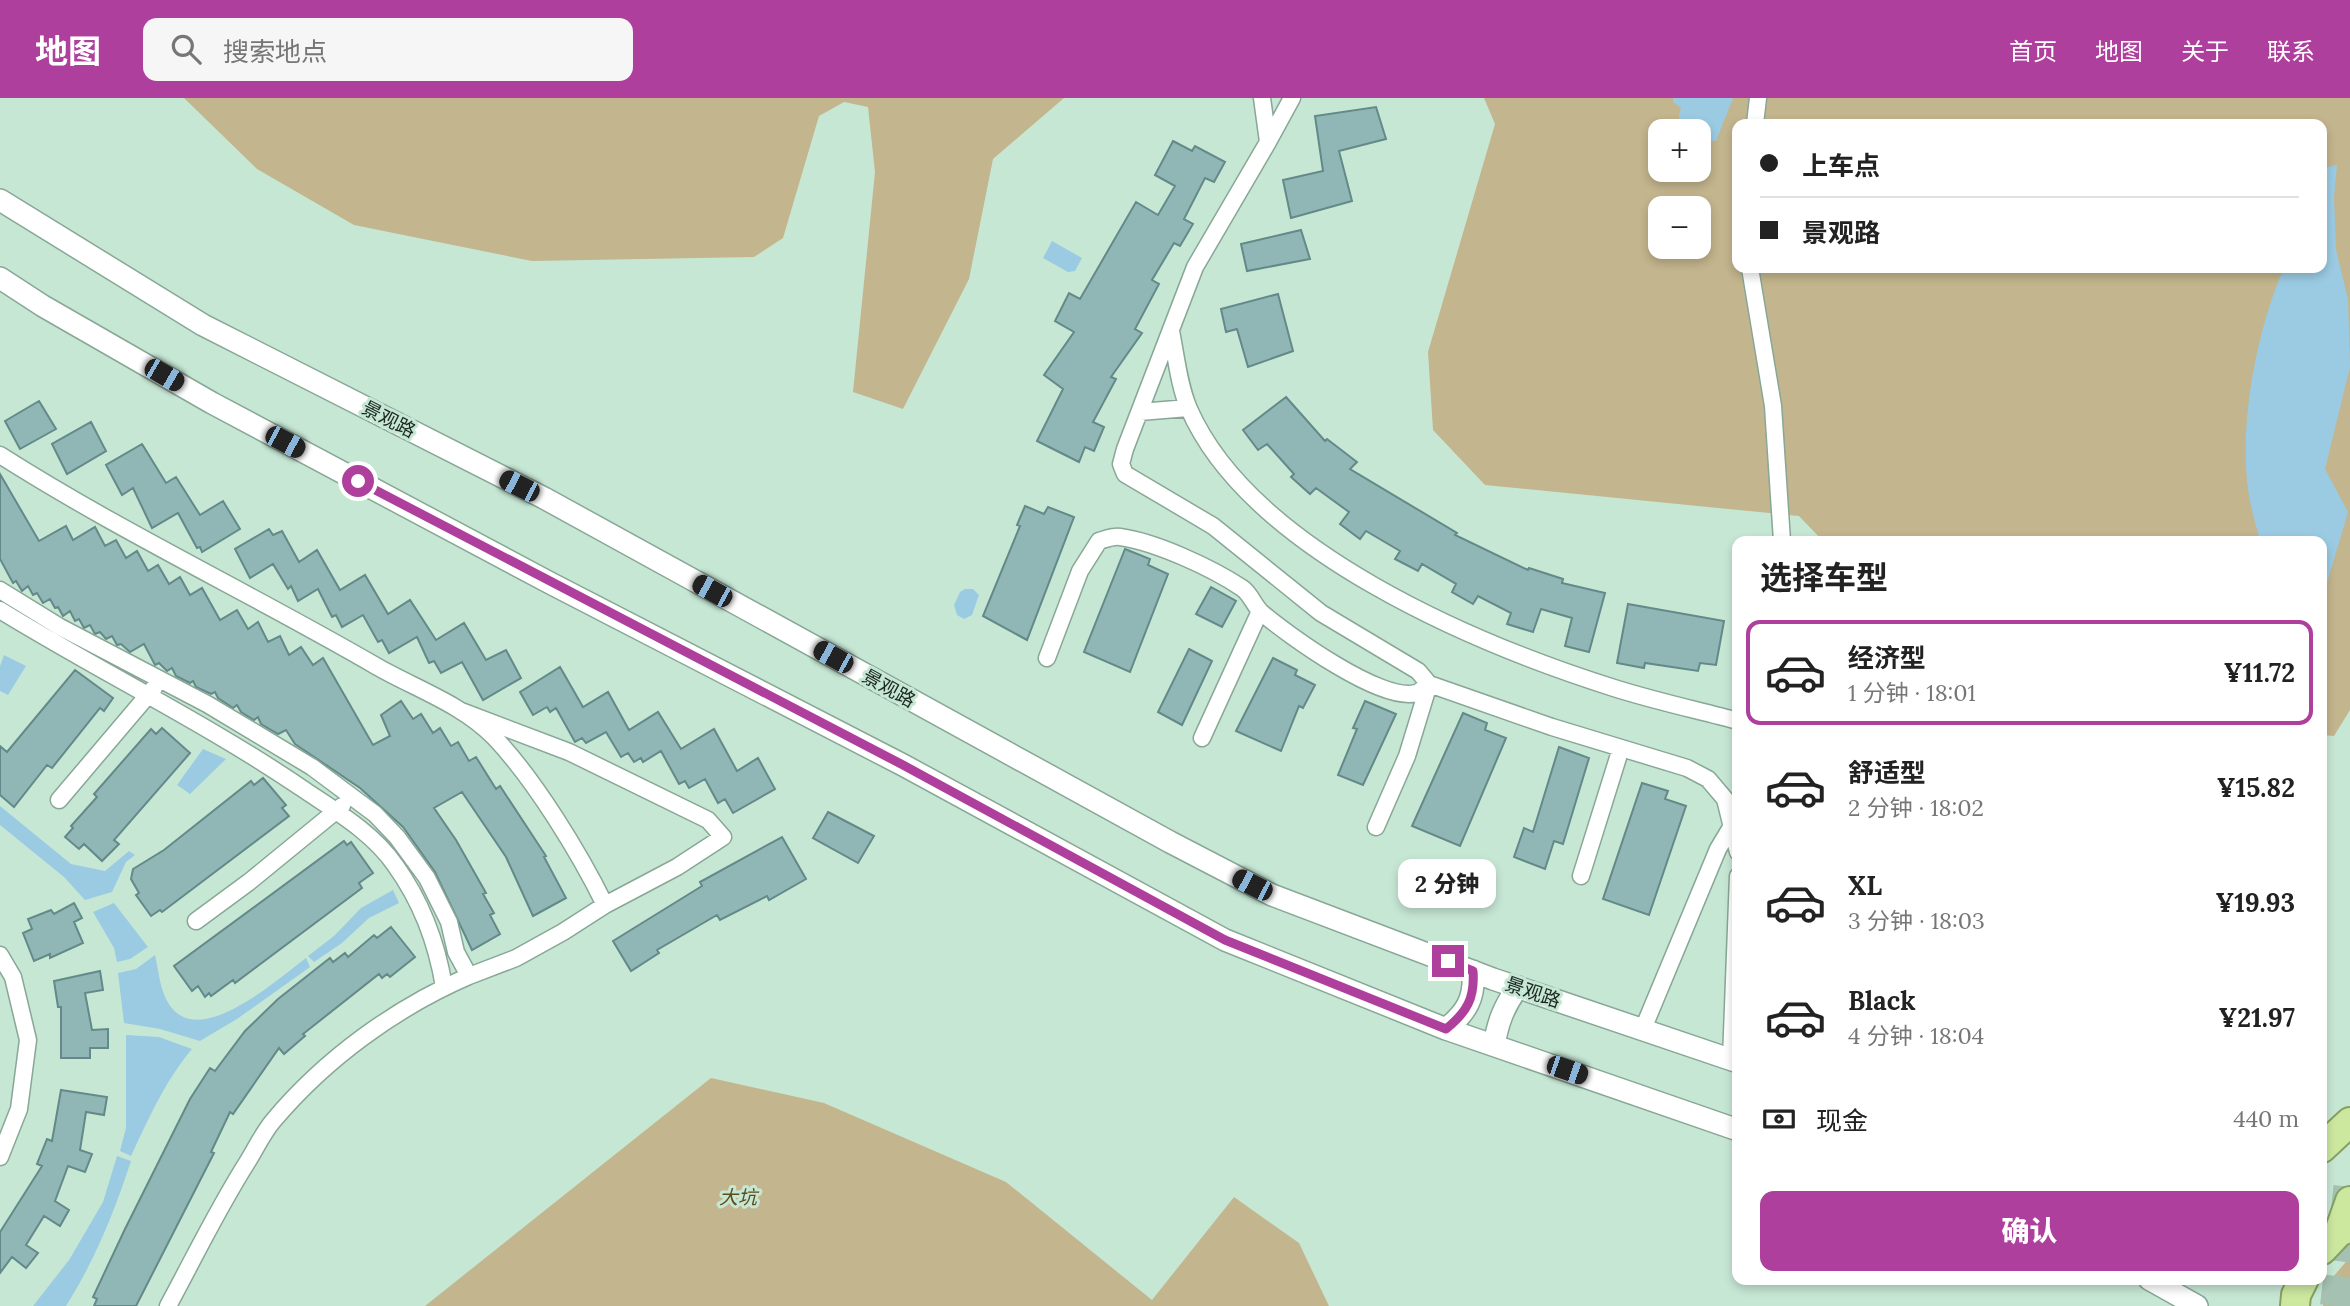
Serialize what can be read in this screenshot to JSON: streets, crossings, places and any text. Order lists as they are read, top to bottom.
{
  "streets": {
    "street": ["景观路"]
  },
  "parks": ["大坑"],
  "page": {
    "header": "地图",
    "search": "搜索地点",
    "nav": [
      "首页",
      "地图",
      "关于",
      "联系"
    ],
    "map_buttons": ["+", "−"],
    "banner": ["上车点", "景观路"],
    "heading": "选择车型",
    "list": [
      {
        "name": "经济型",
        "note": "1 分钟 · 18:01",
        "value": "¥11.72"
      },
      {
        "name": "舒适型",
        "note": "2 分钟 · 18:02",
        "value": "¥15.82"
      },
      {
        "name": "XL",
        "note": "3 分钟 · 18:03",
        "value": "¥19.93"
      },
      {
        "name": "Black",
        "note": "4 分钟 · 18:04",
        "value": "¥21.97"
      }
    ],
    "bubble": "2 分钟",
    "pay": ["现金", "440 m"],
    "buttons": "确认"
  }
}
